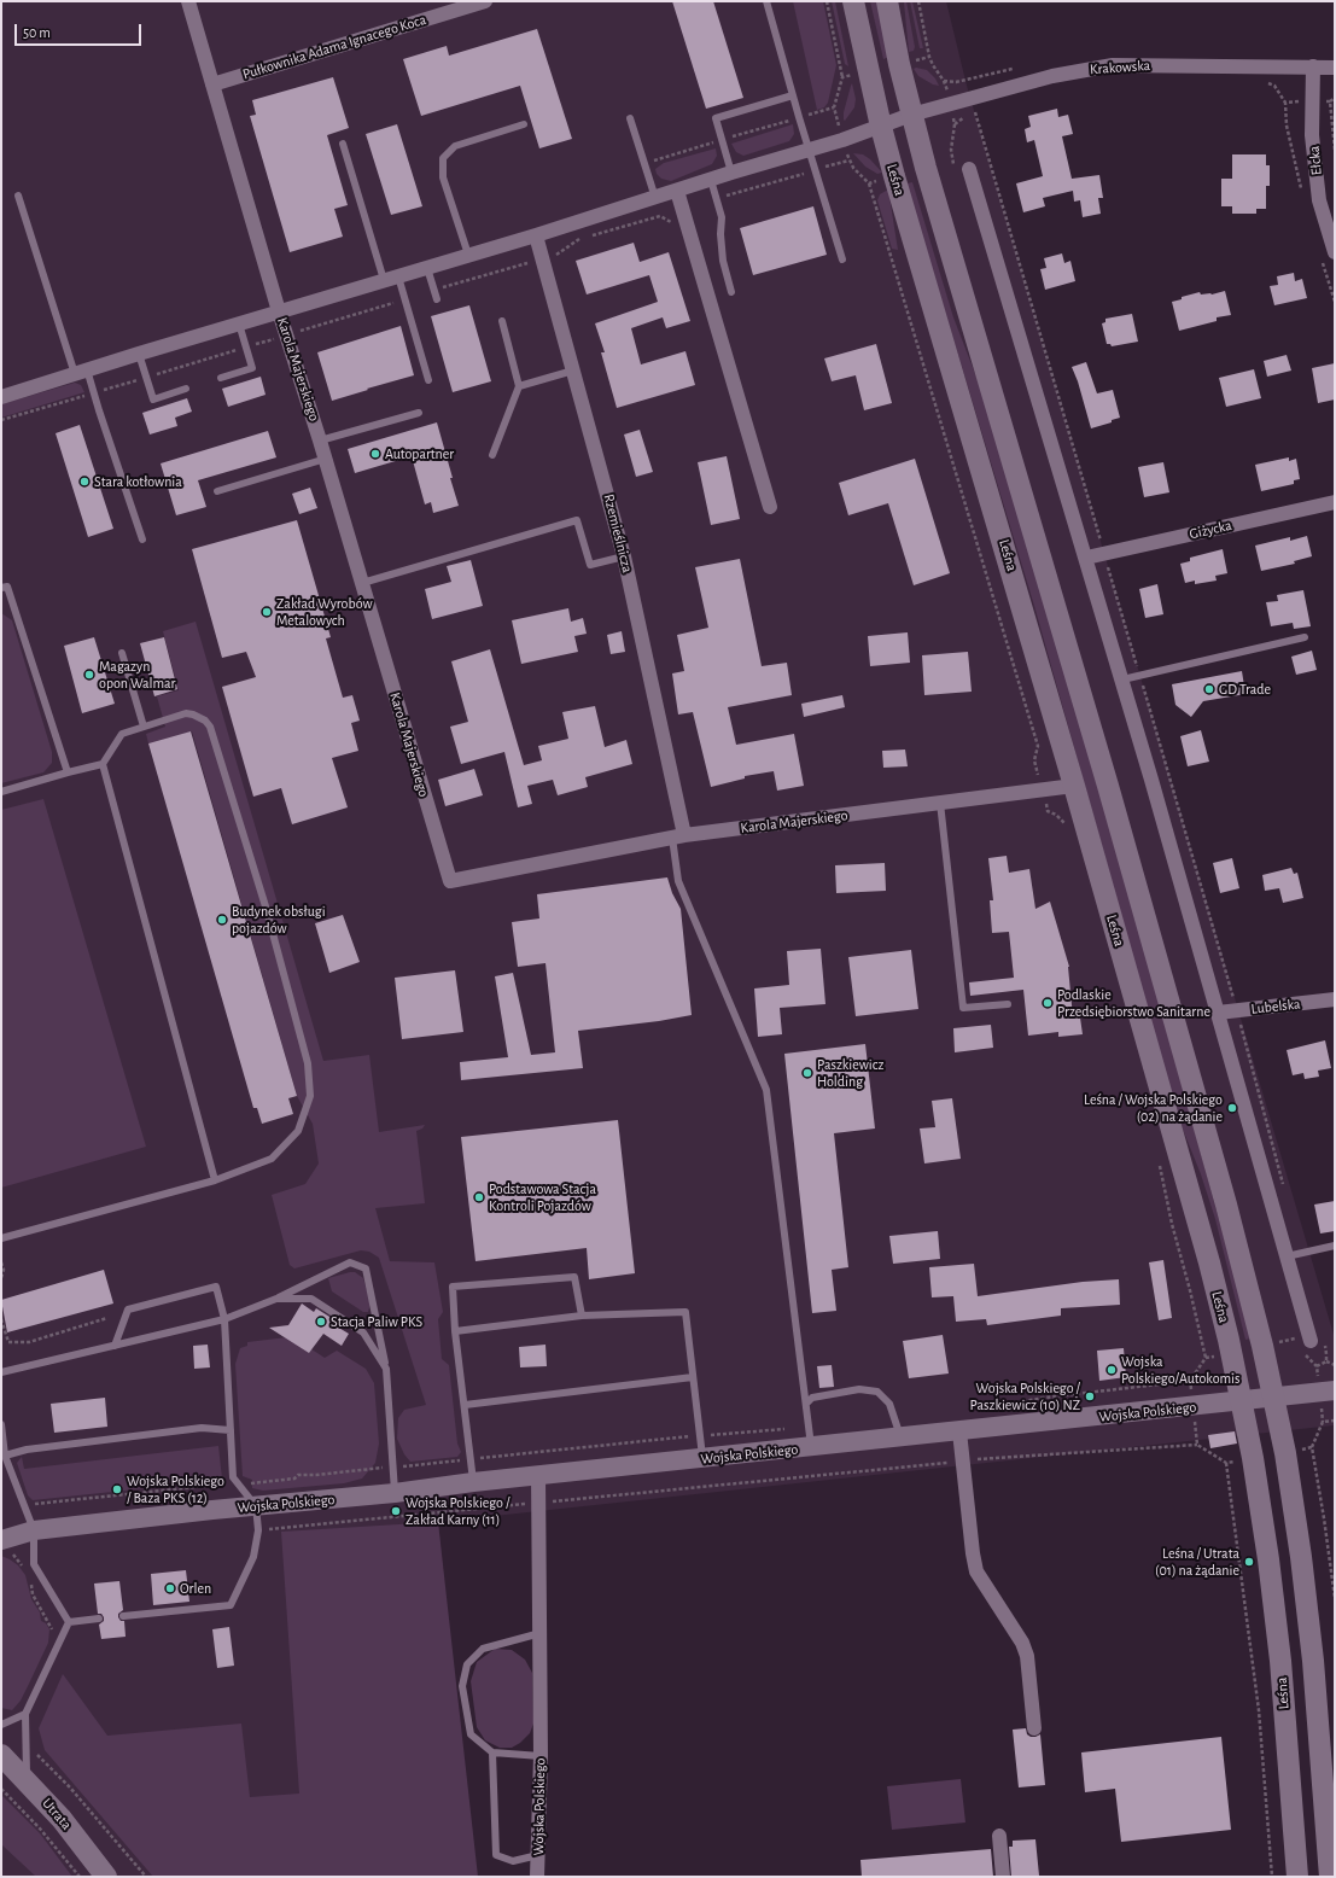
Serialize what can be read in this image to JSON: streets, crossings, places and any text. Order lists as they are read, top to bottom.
{
  "streets": {
    "main road": ["Leśna", "Utrata"],
    "street": [
      "Pułkownika Adama Ignacego Koca",
      "Krakowska",
      "Ełcka",
      "Karola Majerskiego",
      "Giżycka",
      "Rzemieślnicza",
      "Lubelska",
      "Wojska Polskiego"
    ]
  },
  "crossings": [
    ["Pułkownika Adama Ignacego Koca", "Karola Majerskiego"],
    ["Krakowska", "Ełcka"],
    ["Krakowska", "Leśna"],
    ["Krakowska", "Karola Majerskiego"],
    ["Krakowska", "Rzemieślnicza"],
    ["Leśna", "Karola Majerskiego"],
    ["Leśna", "Wojska Polskiego"],
    ["Karola Majerskiego", "Rzemieślnicza"]
  ],
  "places": [
    "Autopartner",
    "Stara kotłownia",
    "Zakład Wyrobów Metalowych",
    "Magazyn opon Walmar",
    "GD Trade",
    "Budynek obsługi pojazdów",
    "Podlaskie Przedsiębiorstwo Sanitarne",
    "Paszkiewicz Holding",
    "Leśna / Wojska Polskiego (02) na żądanie",
    "Podstawowa Stacja Kontroli Pojazdów",
    "Stacja Paliw PKS",
    "Wojska Polskiego/Autokomis",
    "Wojska Polskiego / Paszkiewicz (10) NŻ",
    "Wojska Polskiego / Baza PKS (12)",
    "Wojska Polskiego / Zakład Karny (11)",
    "Leśna / Utrata (01) na żądanie",
    "Orlen"
  ],
  "scale_bar": "50 m"
}
